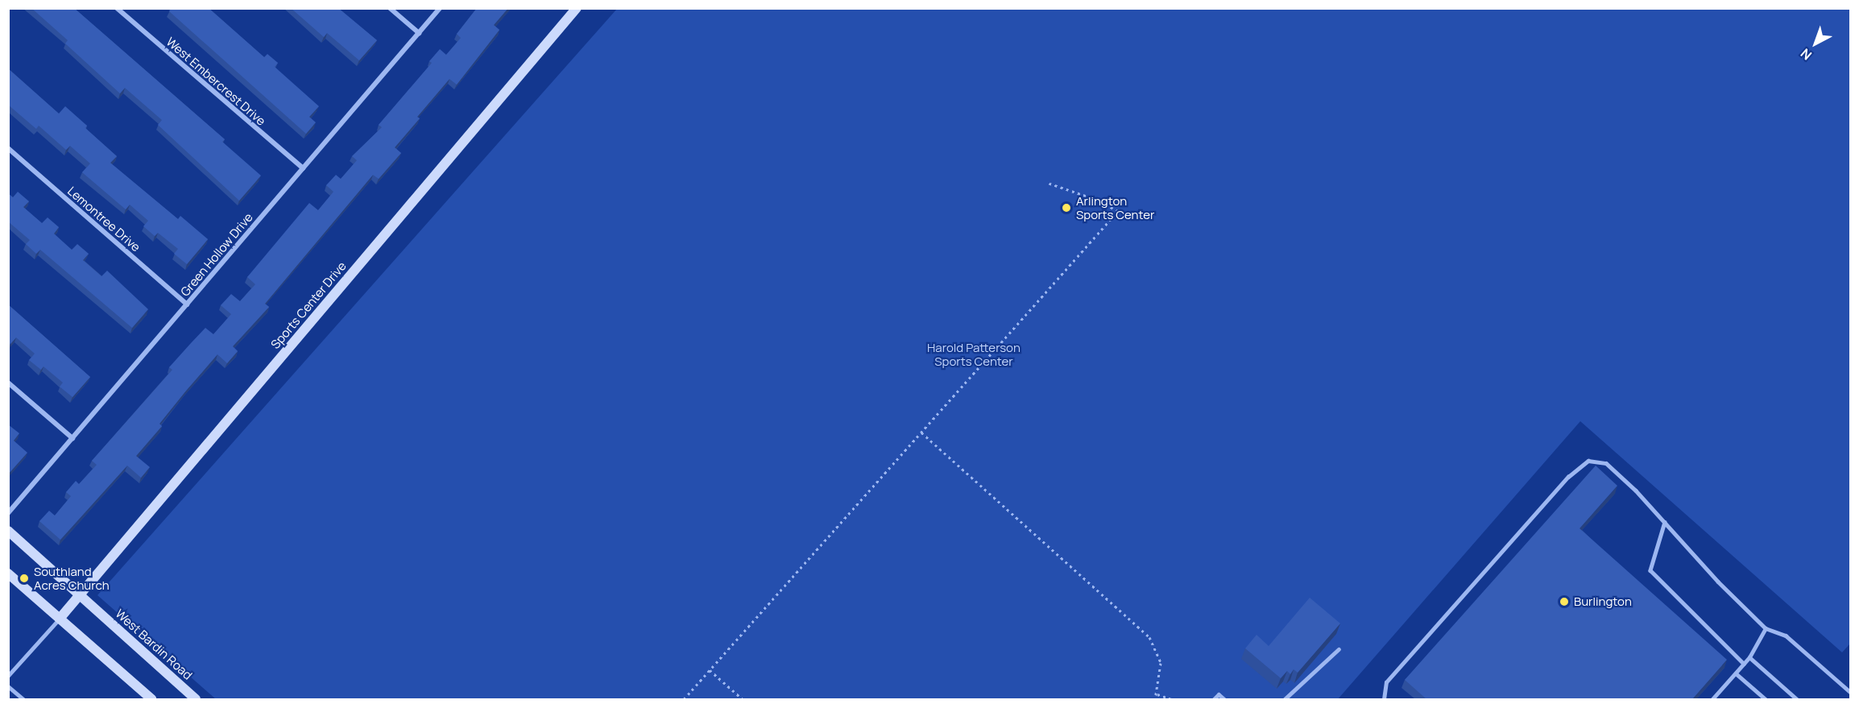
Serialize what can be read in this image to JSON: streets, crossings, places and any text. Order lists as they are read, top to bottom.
{
  "streets": {
    "street": [
      "West Embercrest Drive",
      "Lemontree Drive",
      "Green Hollow Drive",
      "Sports Center Drive",
      "West Bardin Road"
    ]
  },
  "crossings": [
    ["West Embercrest Drive", "Green Hollow Drive"],
    ["Lemontree Drive", "Green Hollow Drive"],
    ["Sports Center Drive", "West Bardin Road"]
  ],
  "parks": ["Harold Patterson Sports Center"],
  "places": ["Arlington Sports Center", "Southland Acres Church", "Burlington"],
  "north": "bottom left"
}
